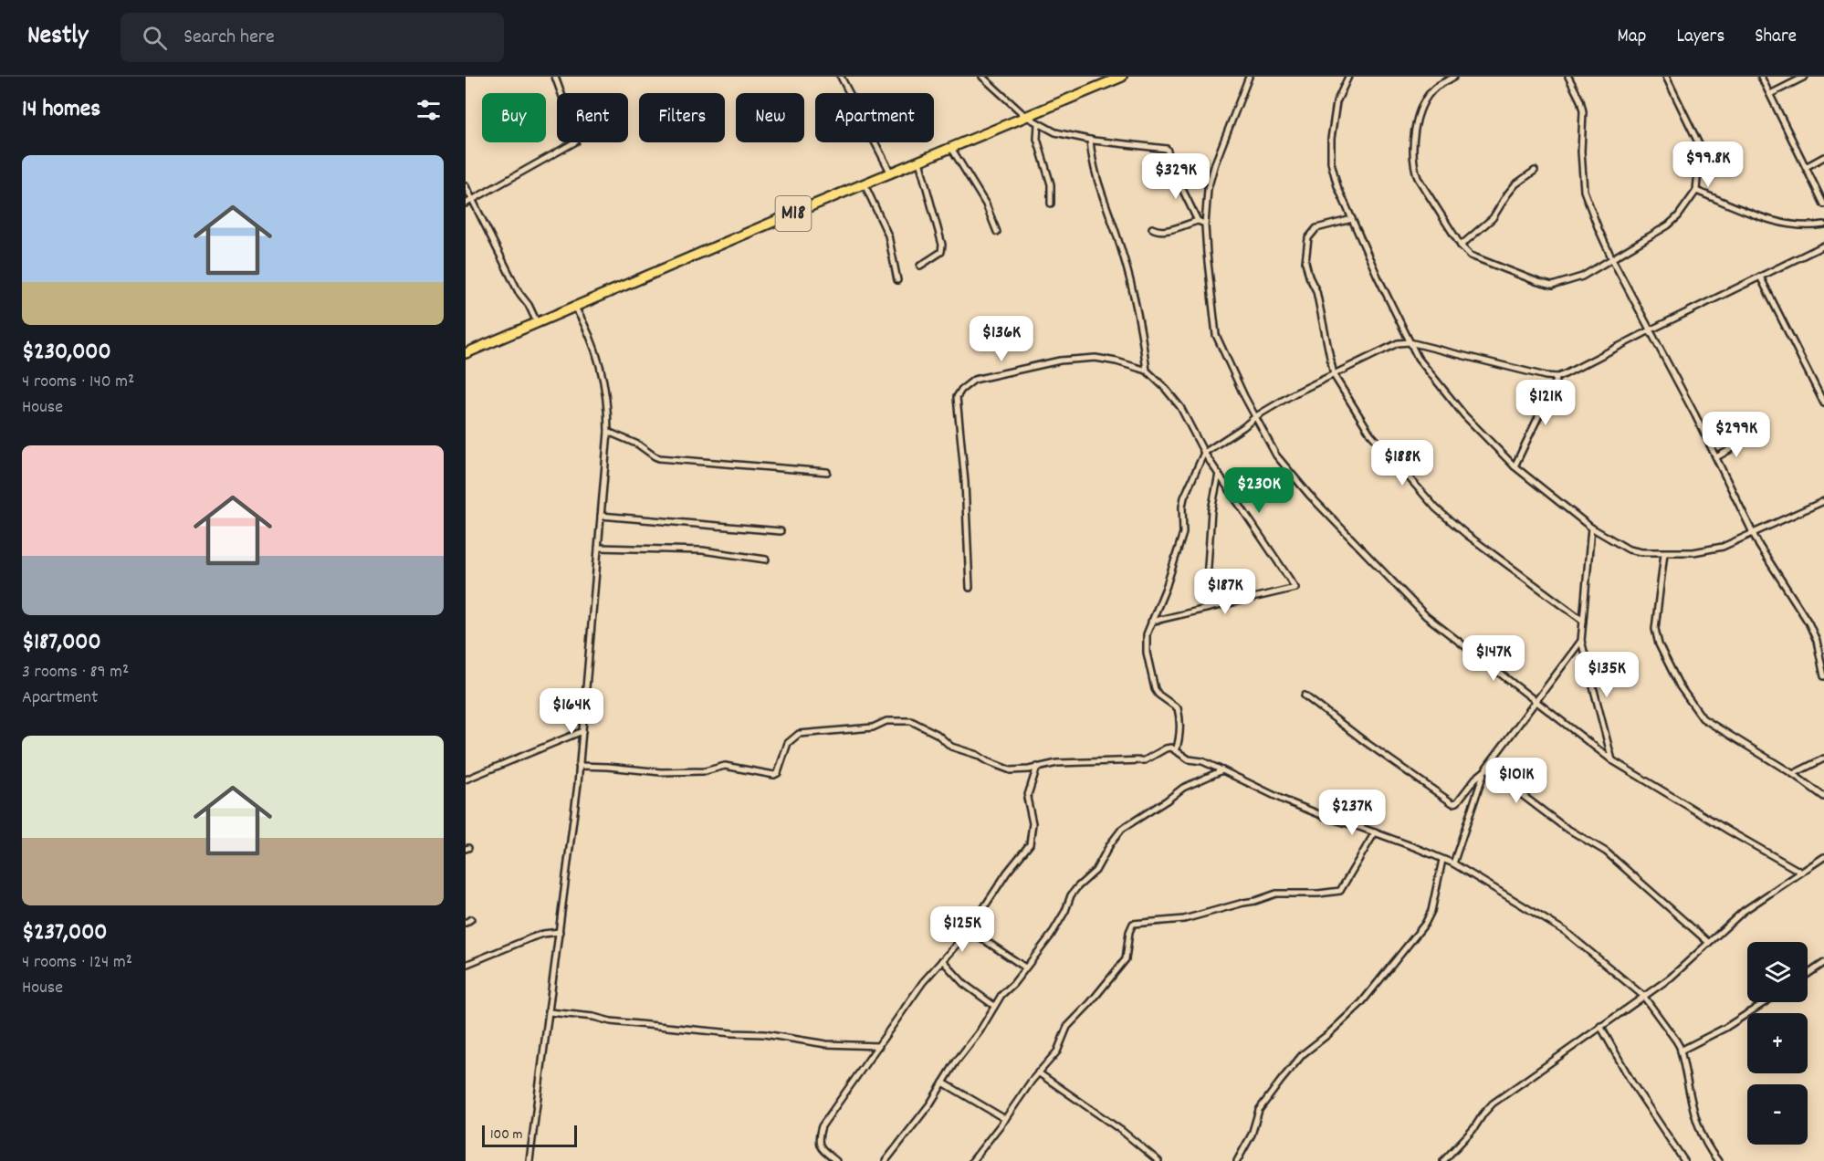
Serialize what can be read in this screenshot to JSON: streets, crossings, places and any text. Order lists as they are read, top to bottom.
{
  "streets": {
    "main road": ["M18"]
  },
  "scale_bar": "100 m",
  "page": {
    "header": "Nestly",
    "search": "Search here",
    "nav": ["Map", "Layers", "Share"],
    "heading": "14 homes",
    "chip": [
      "Buy",
      "Rent",
      "Filters",
      "New",
      "Apartment"
    ],
    "price": [
      "$99.8K",
      "$329K",
      "$136K",
      "$121K",
      "$299K",
      "$188K",
      "$230K",
      "$187K",
      "$147K",
      "$135K",
      "$164K",
      "$101K",
      "$237K",
      "$125K"
    ],
    "list": [
      {
        "name": "$230,000",
        "note": "4 rooms · 140 m² · House"
      },
      {
        "name": "$187,000",
        "note": "3 rooms · 89 m² · Apartment"
      },
      {
        "name": "$237,000",
        "note": "4 rooms · 124 m² · House"
      }
    ],
    "map_buttons": ["+", "−"],
    "scale": "100 m"
  }
}
